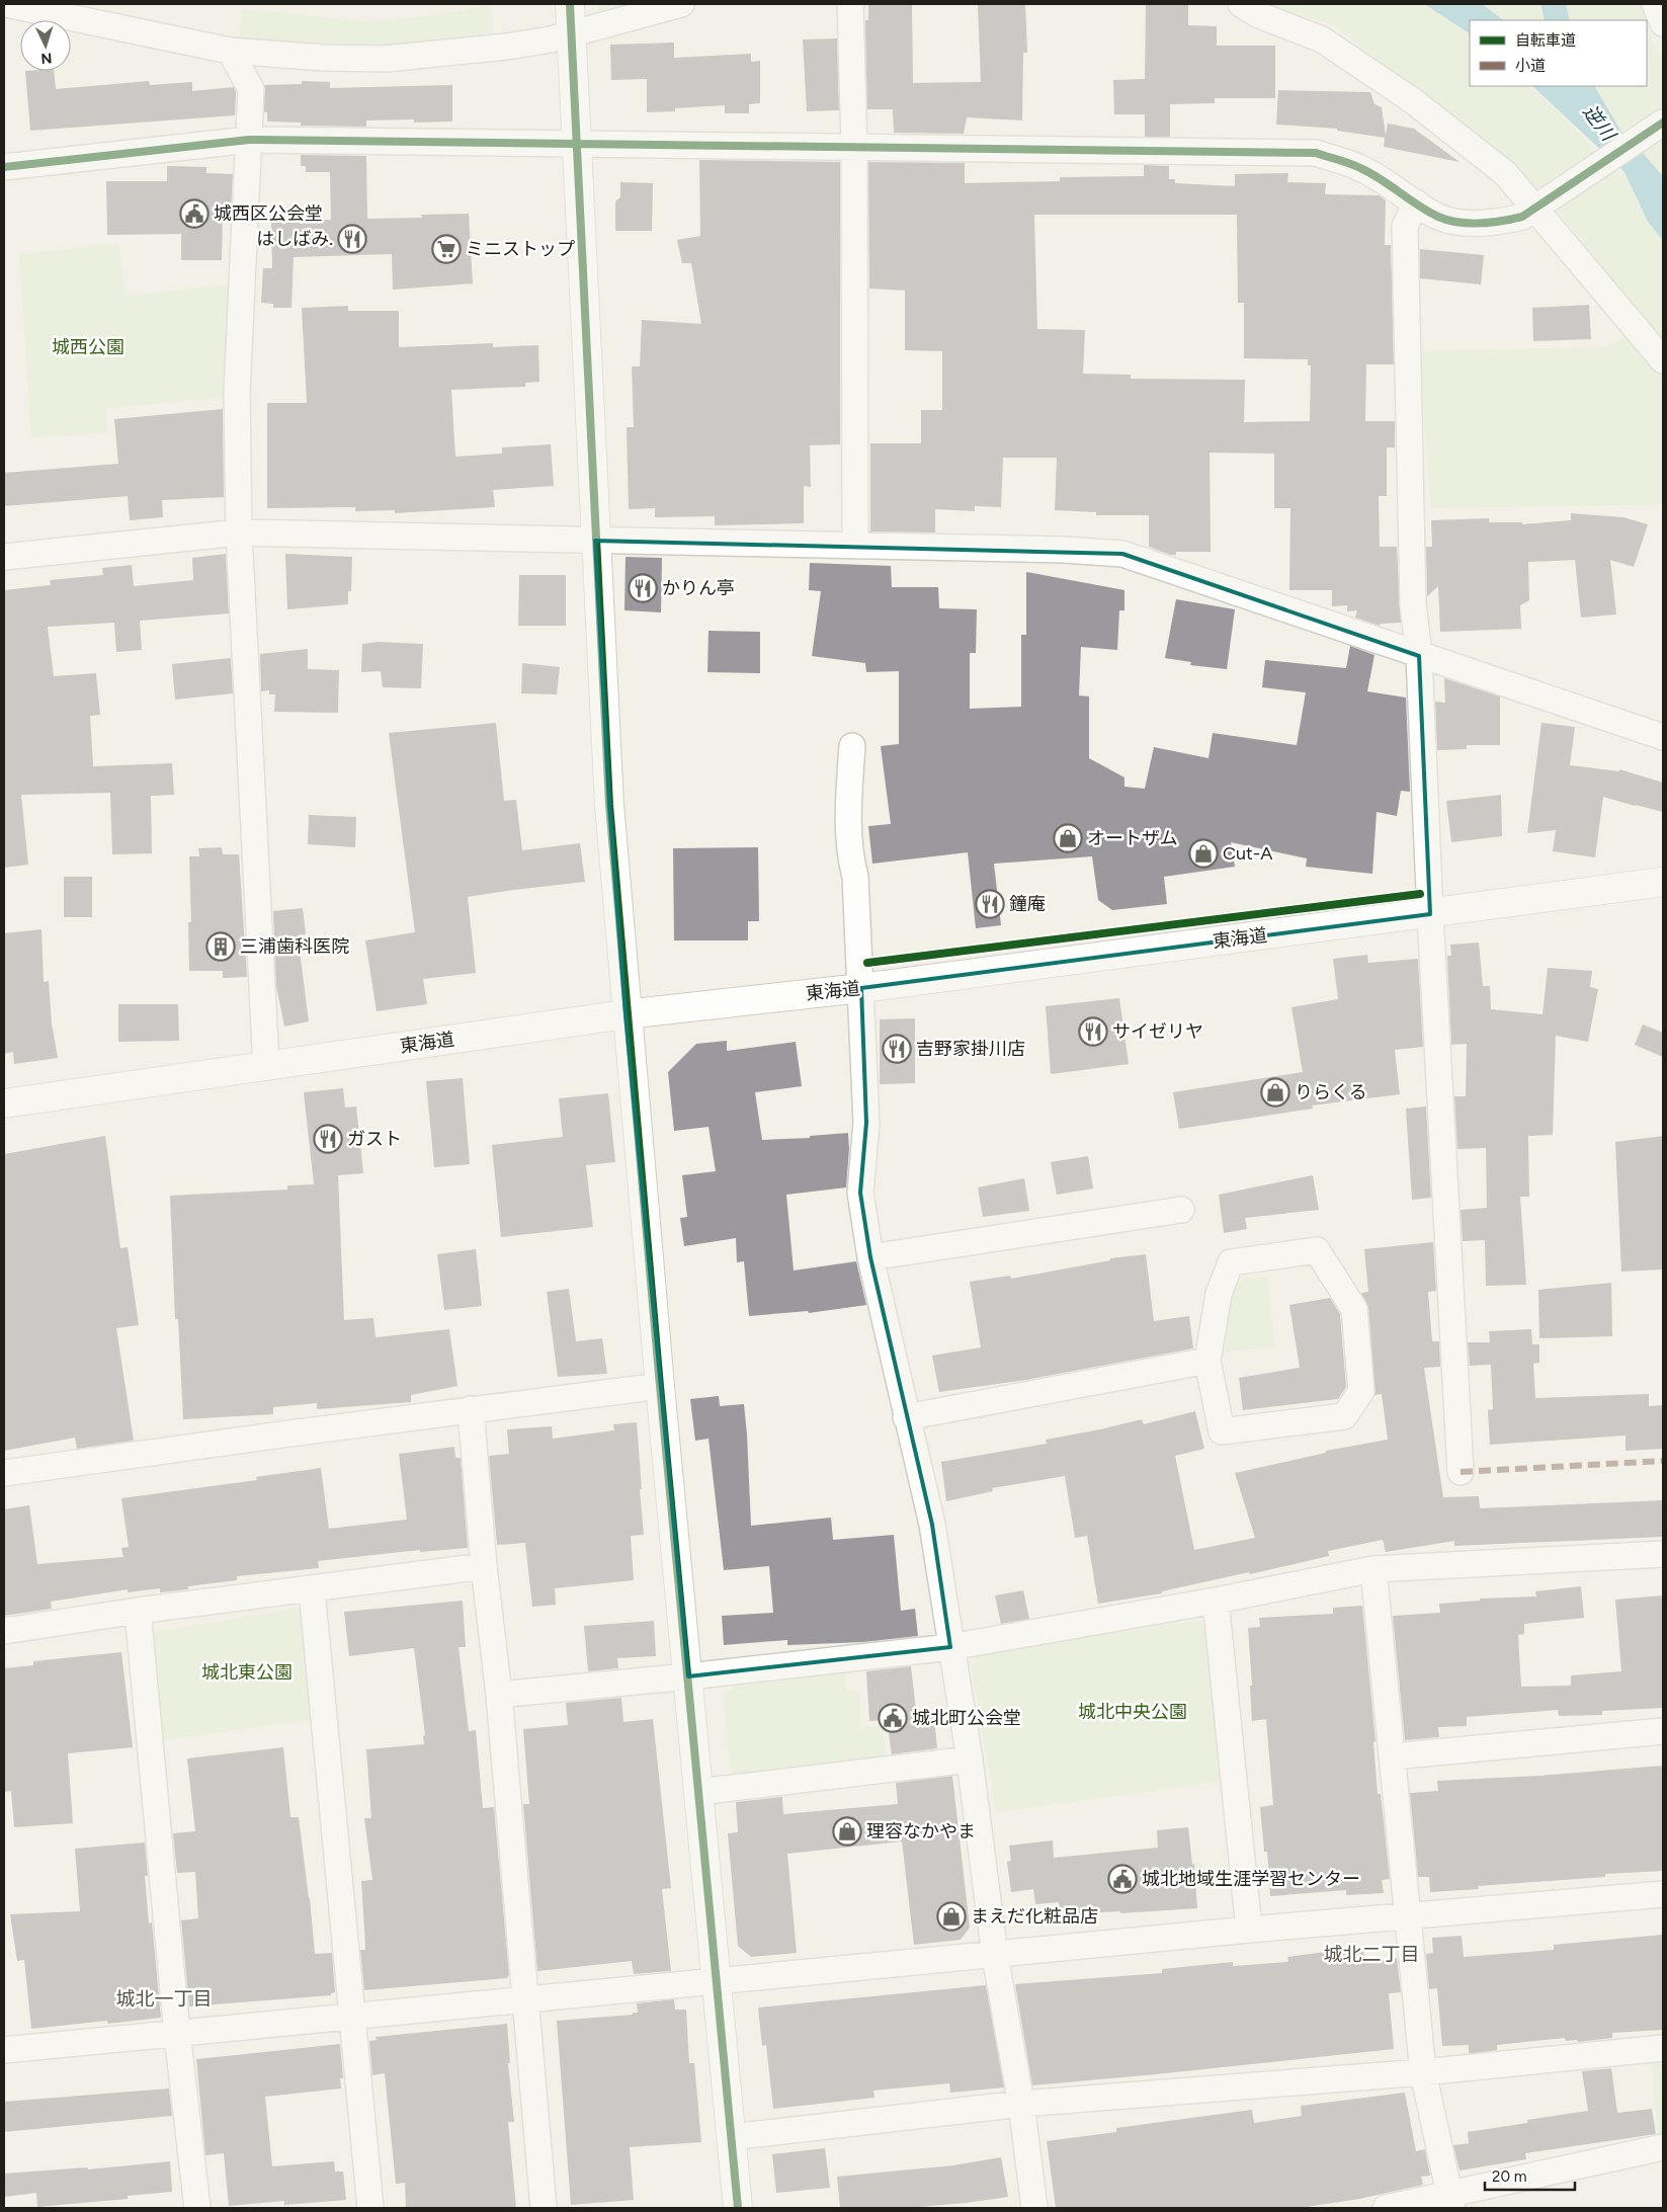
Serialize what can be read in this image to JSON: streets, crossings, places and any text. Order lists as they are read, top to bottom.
{
  "streets": {
    "street": ["東海道"]
  },
  "districts": ["城北二丁目", "城北一丁目"],
  "water": ["逆川"],
  "parks": ["城西公園", "城北東公園", "城北中央公園"],
  "places": {
    "public building": ["城西区公会堂", "城北町公会堂", "城北地域生涯学習センター"],
    "restaurant": [
      "はしばみ.",
      "かりん亭",
      "鐘庵",
      "サイゼリヤ",
      "吉野家掛川店",
      "ガスト"
    ],
    "supermarket": ["ミニストップ"],
    "shop": [
      "オートザム",
      "Cut-A",
      "りらくる",
      "理容なかやま",
      "まえだ化粧品店"
    ],
    "building": ["三浦歯科医院"]
  },
  "legend": ["自転車道", "小道"],
  "scale_bar": "20 m",
  "north": "bottom"
}
